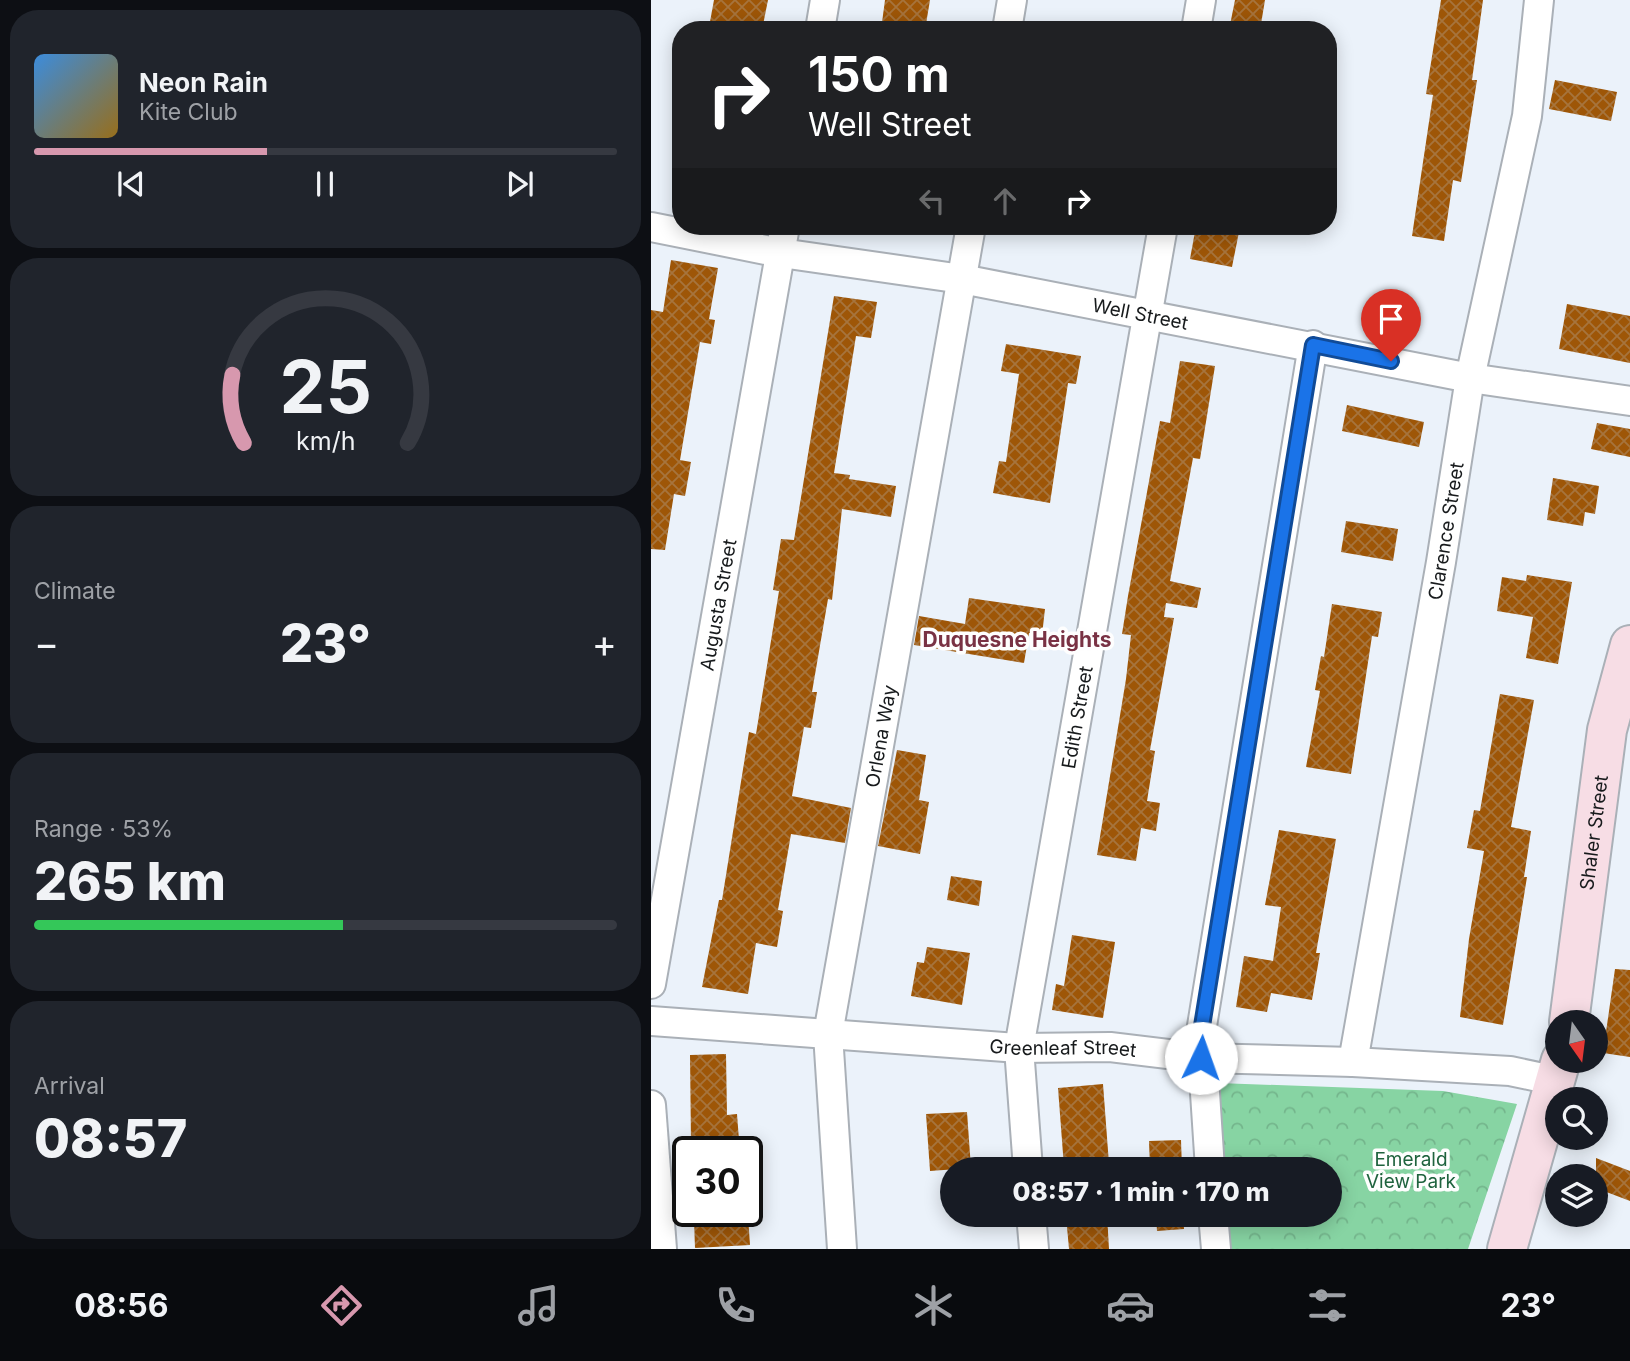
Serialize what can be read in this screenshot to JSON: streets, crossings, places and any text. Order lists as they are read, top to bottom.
{
  "streets": {
    "street": [
      "Well Street",
      "Clarence Street",
      "Augusta Street",
      "Edith Street",
      "Orlena Way",
      "Shaler Street",
      "Greenleaf Street"
    ]
  },
  "crossings": [
    ["Well Street", "Clarence Street"],
    ["Well Street", "Augusta Street"],
    ["Well Street", "Edith Street"],
    ["Well Street", "Orlena Way"],
    ["Clarence Street", "Greenleaf Street"],
    ["Edith Street", "Greenleaf Street"],
    ["Orlena Way", "Greenleaf Street"]
  ],
  "districts": ["Duquesne Heights"],
  "parks": ["Emerald View Park"],
  "north": "bottom",
  "page": {
    "turn": ["150 m", "Well Street"],
    "song": ["Neon Rain", "Kite Club"],
    "tile": [
      "Climate",
      ["Range · 53%", "265 km"],
      ["Arrival", "08:57"]
    ],
    "heat": ["−", "23°", "+"],
    "limit": "30",
    "trip": "08:57 · 1 min · 170 m",
    "tabs": ["08:56", "23°"],
    "gauge": ["25", "km/h"]
  }
}
